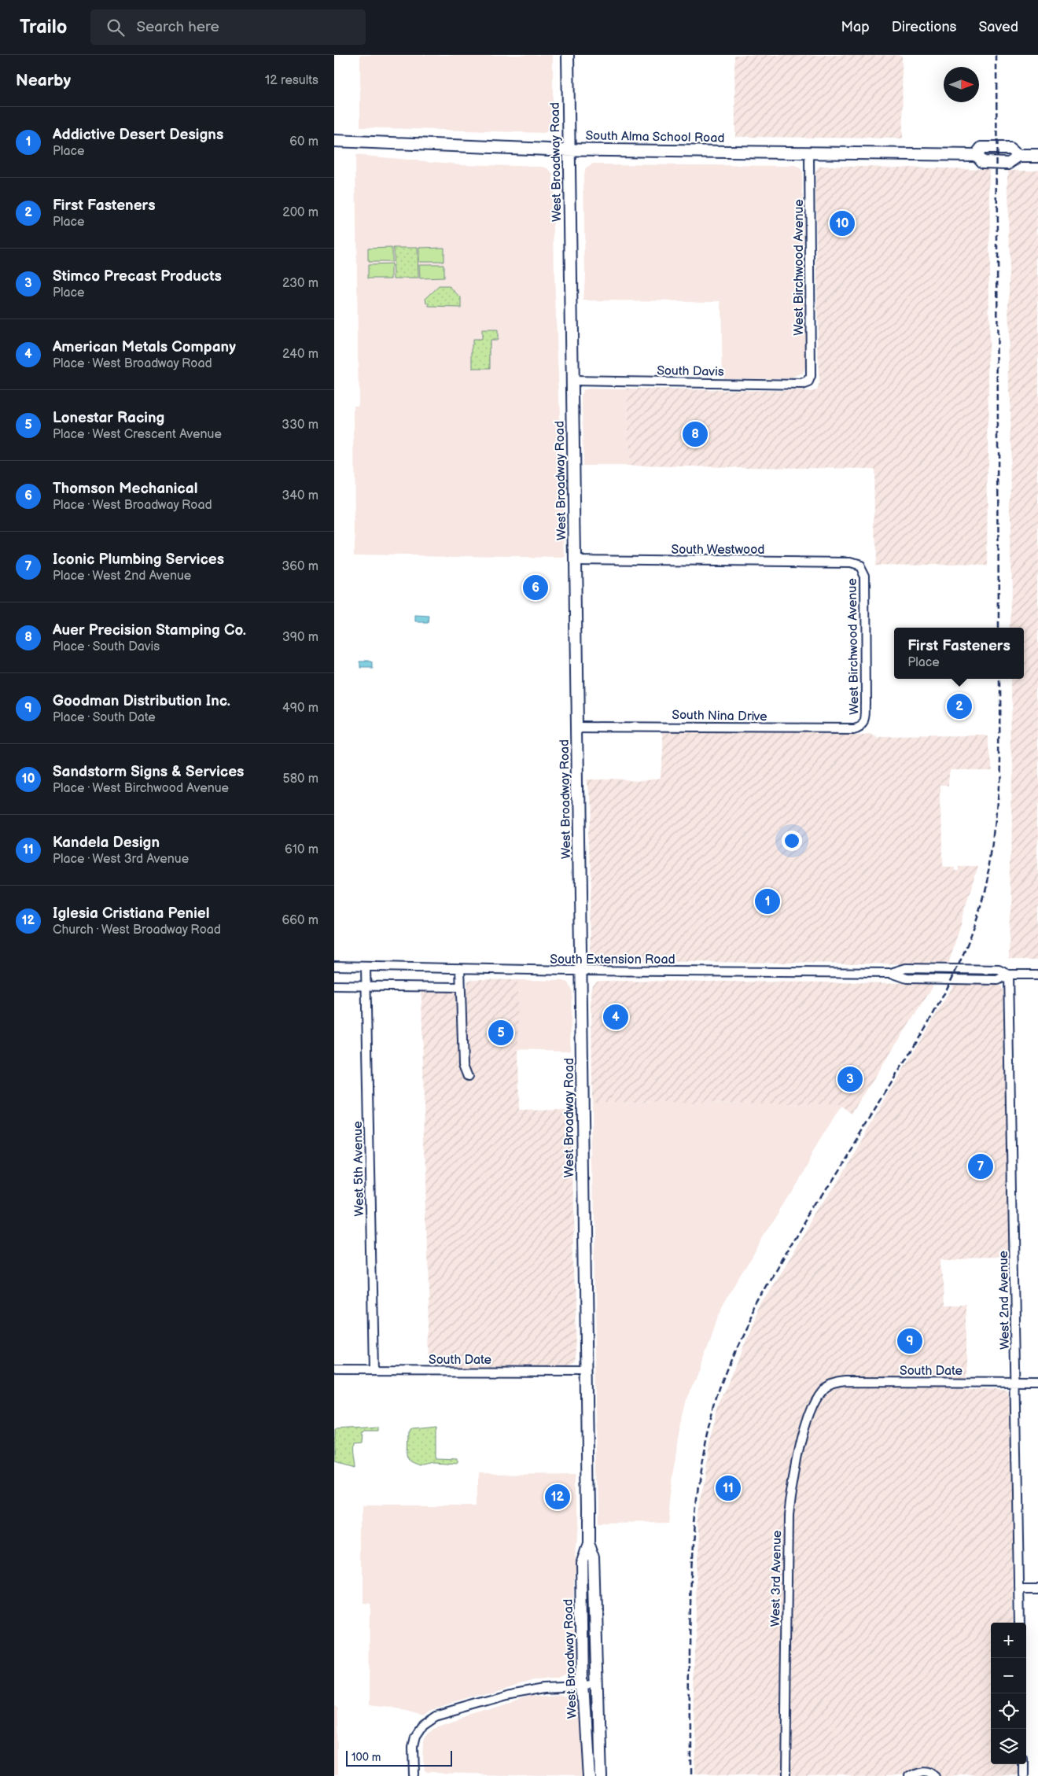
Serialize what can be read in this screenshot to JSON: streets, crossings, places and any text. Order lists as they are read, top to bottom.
{
  "streets": {
    "main road": ["South Alma School Road", "West Broadway Road"],
    "street": [
      "West Birchwood Avenue",
      "South Davis",
      "South Westwood",
      "South Nina Drive",
      "South Extension Road",
      "West 5th Avenue",
      "West 2nd Avenue",
      "South Date",
      "West 3rd Avenue"
    ]
  },
  "crossings": [
    ["South Alma School Road", "West Broadway Road"],
    ["South Alma School Road", "West Birchwood Avenue"],
    ["West Broadway Road", "South Davis"],
    ["West Broadway Road", "South Westwood"],
    ["West Broadway Road", "South Nina Drive"],
    ["West Broadway Road", "South Extension Road"],
    ["West Broadway Road", "South Date"],
    ["West Birchwood Avenue", "South Davis"],
    ["West Birchwood Avenue", "South Westwood"],
    ["West Birchwood Avenue", "South Nina Drive"],
    ["South Extension Road", "West 5th Avenue"],
    ["South Extension Road", "West 2nd Avenue"],
    ["West 5th Avenue", "South Date"],
    ["West 2nd Avenue", "South Date"],
    ["South Date", "West 3rd Avenue"]
  ],
  "scale_bar": "100 m",
  "north": "right",
  "page": {
    "header": "Trailo",
    "search": "Search here",
    "nav": ["Map", "Directions", "Saved"],
    "heading": ["Nearby", "12 results"],
    "list": [
      {
        "mark": "1",
        "name": "Addictive Desert Designs",
        "note": "Place",
        "value": "60 m"
      },
      {
        "mark": "2",
        "name": "First Fasteners",
        "note": "Place",
        "value": "200 m"
      },
      {
        "mark": "3",
        "name": "Stimco Precast Products",
        "note": "Place",
        "value": "230 m"
      },
      {
        "mark": "4",
        "name": "American Metals Company",
        "note": "Place · West Broadway Road",
        "value": "240 m"
      },
      {
        "mark": "5",
        "name": "Lonestar Racing",
        "note": "Place · West Crescent Avenue",
        "value": "330 m"
      },
      {
        "mark": "6",
        "name": "Thomson Mechanical",
        "note": "Place · West Broadway Road",
        "value": "340 m"
      },
      {
        "mark": "7",
        "name": "Iconic Plumbing Services",
        "note": "Place · West 2nd Avenue",
        "value": "360 m"
      },
      {
        "mark": "8",
        "name": "Auer Precision Stamping Co.",
        "note": "Place · South Davis",
        "value": "390 m"
      },
      {
        "mark": "9",
        "name": "Goodman Distribution Inc.",
        "note": "Place · South Date",
        "value": "490 m"
      },
      {
        "mark": "10",
        "name": "Sandstorm Signs & Services",
        "note": "Place · West Birchwood Avenue",
        "value": "580 m"
      },
      {
        "mark": "11",
        "name": "Kandela Design",
        "note": "Place · West 3rd Avenue",
        "value": "610 m"
      },
      {
        "mark": "12",
        "name": "Iglesia Cristiana Peniel",
        "note": "Church · West Broadway Road",
        "value": "660 m"
      }
    ],
    "pins": [
      "10",
      "8",
      "6",
      "2",
      "1",
      "4",
      "5",
      "3",
      "7",
      "9",
      "11",
      "12"
    ],
    "popup": ["First Fasteners", "Place"],
    "map_buttons": ["+", "−"],
    "scale": "100 m"
  }
}
